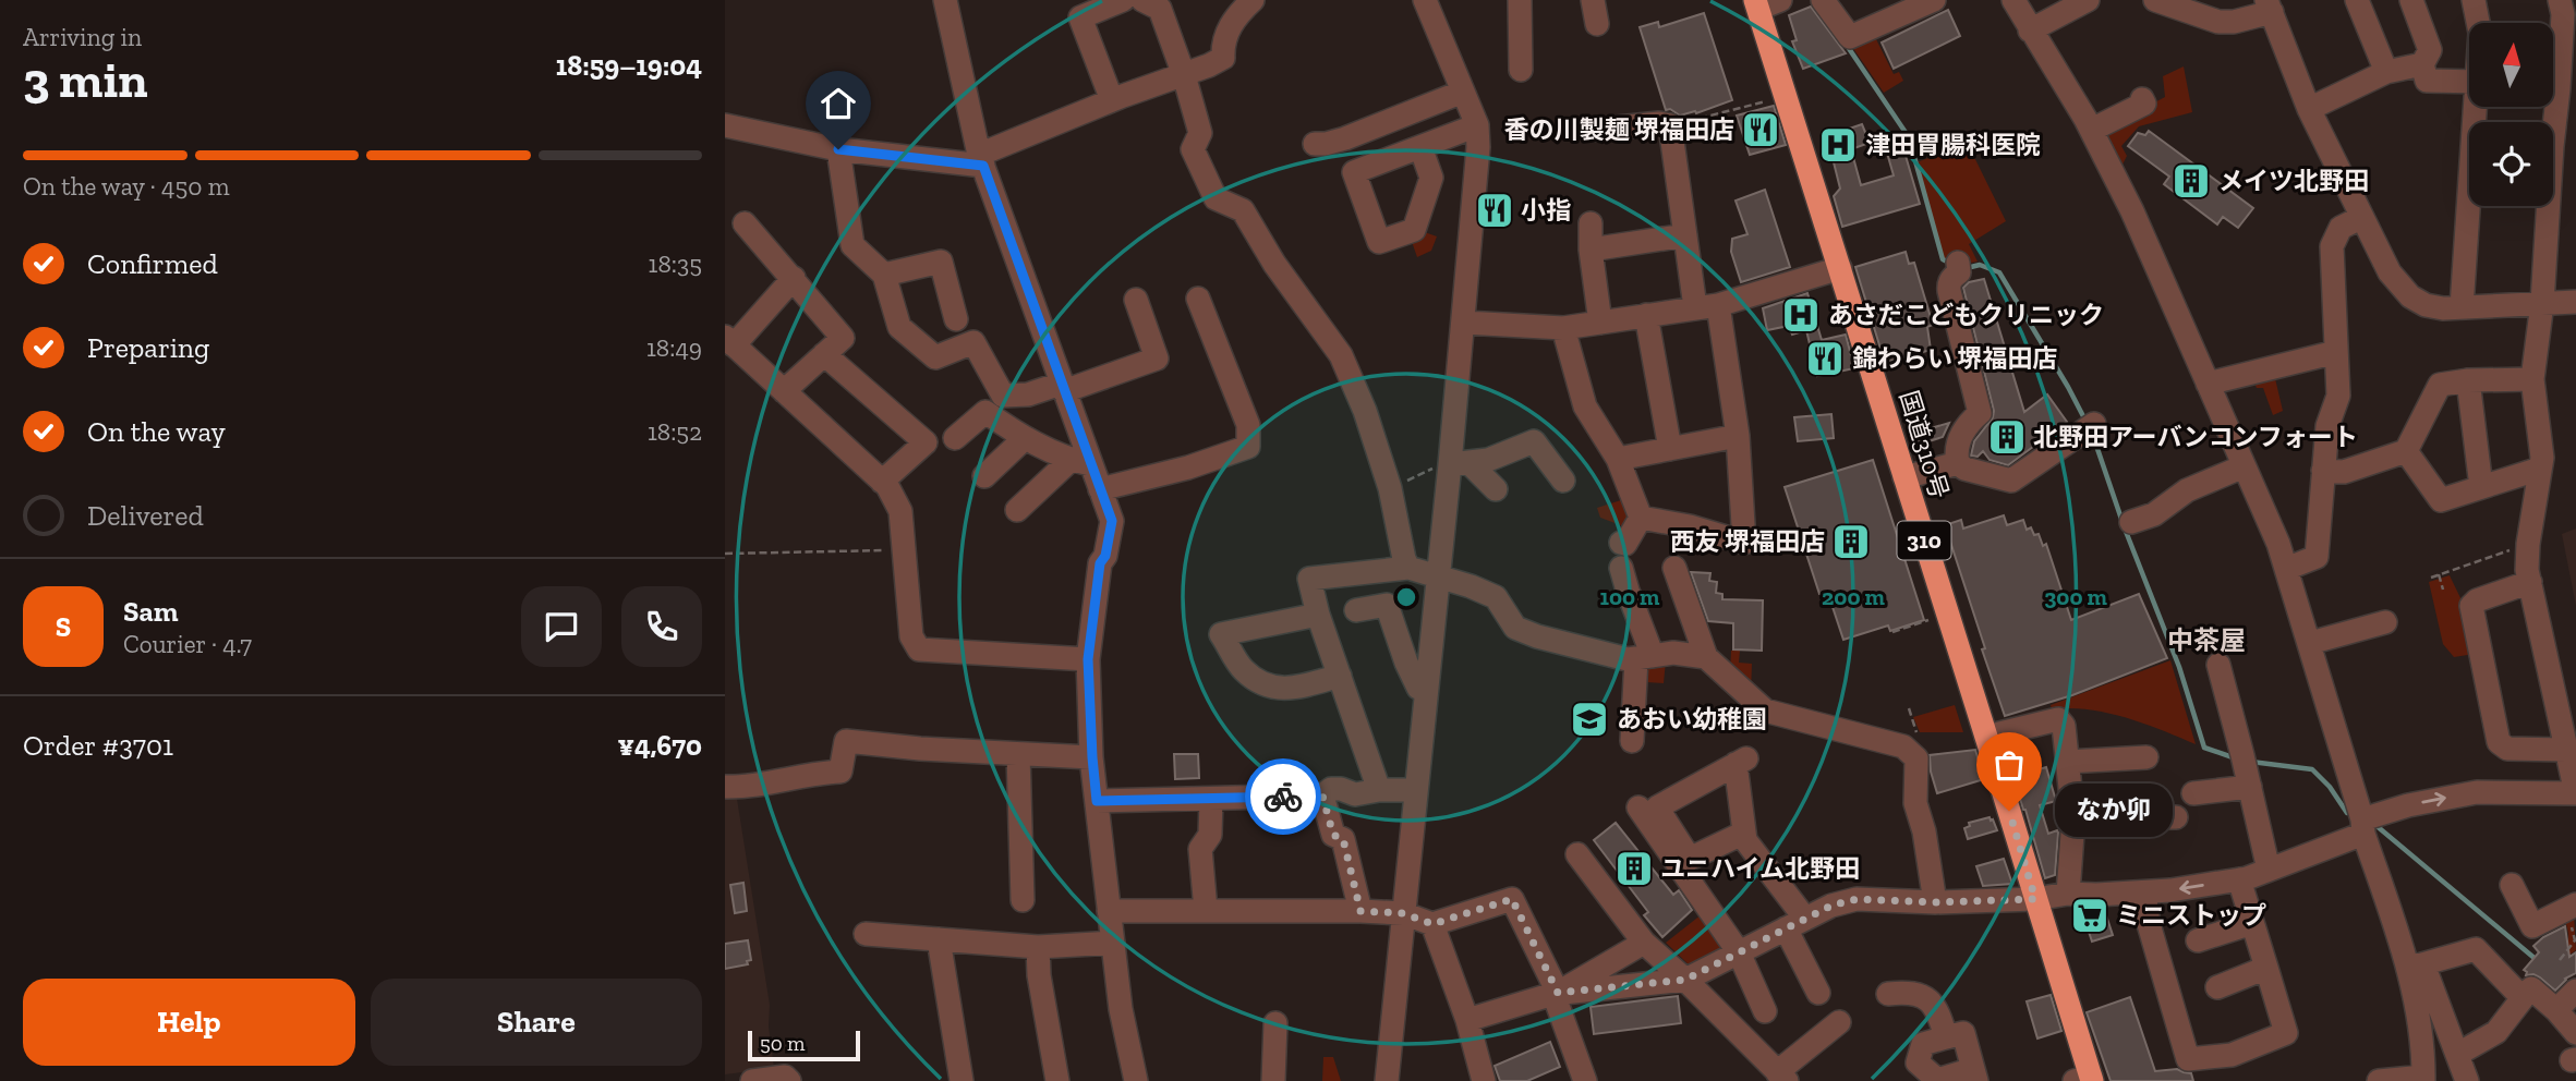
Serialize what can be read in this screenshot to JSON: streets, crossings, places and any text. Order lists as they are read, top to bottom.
{
  "streets": {
    "highway": ["国道310号", "310"]
  },
  "districts": ["中茶屋"],
  "places": {
    "restaurant": ["香の川製麺 堺福田店", "小指", "錦わらい 堺福田店"],
    "hospital": ["津田胃腸科医院", "あさだこどもクリニック"],
    "building": [
      "メイツ北野田",
      "北野田アーバンコンフォート",
      "西友 堺福田店",
      "ユニハイム北野田"
    ],
    "school or university": ["あおい幼稚園"],
    "other": ["なか卯"],
    "supermarket": ["ミニストップ"]
  },
  "scale_bar": "50 m",
  "north": "top",
  "page": {
    "heading": ["3 min", "Arriving in", "18:59–19:04"],
    "panel": [
      "Sam",
      "Courier · 4.7",
      "Order #3701",
      "¥4,670"
    ],
    "bar": "On the way · 450 m",
    "list": [
      ["Confirmed", "18:35"],
      ["Preparing", "18:49"],
      ["On the way", "18:52"],
      "Delivered"
    ],
    "round": "S",
    "bubble": "なか卯",
    "buttons": ["Help", "Share"],
    "scale": "50 m"
  },
  "rings": ["100 m", "200 m", "300 m"]
}
